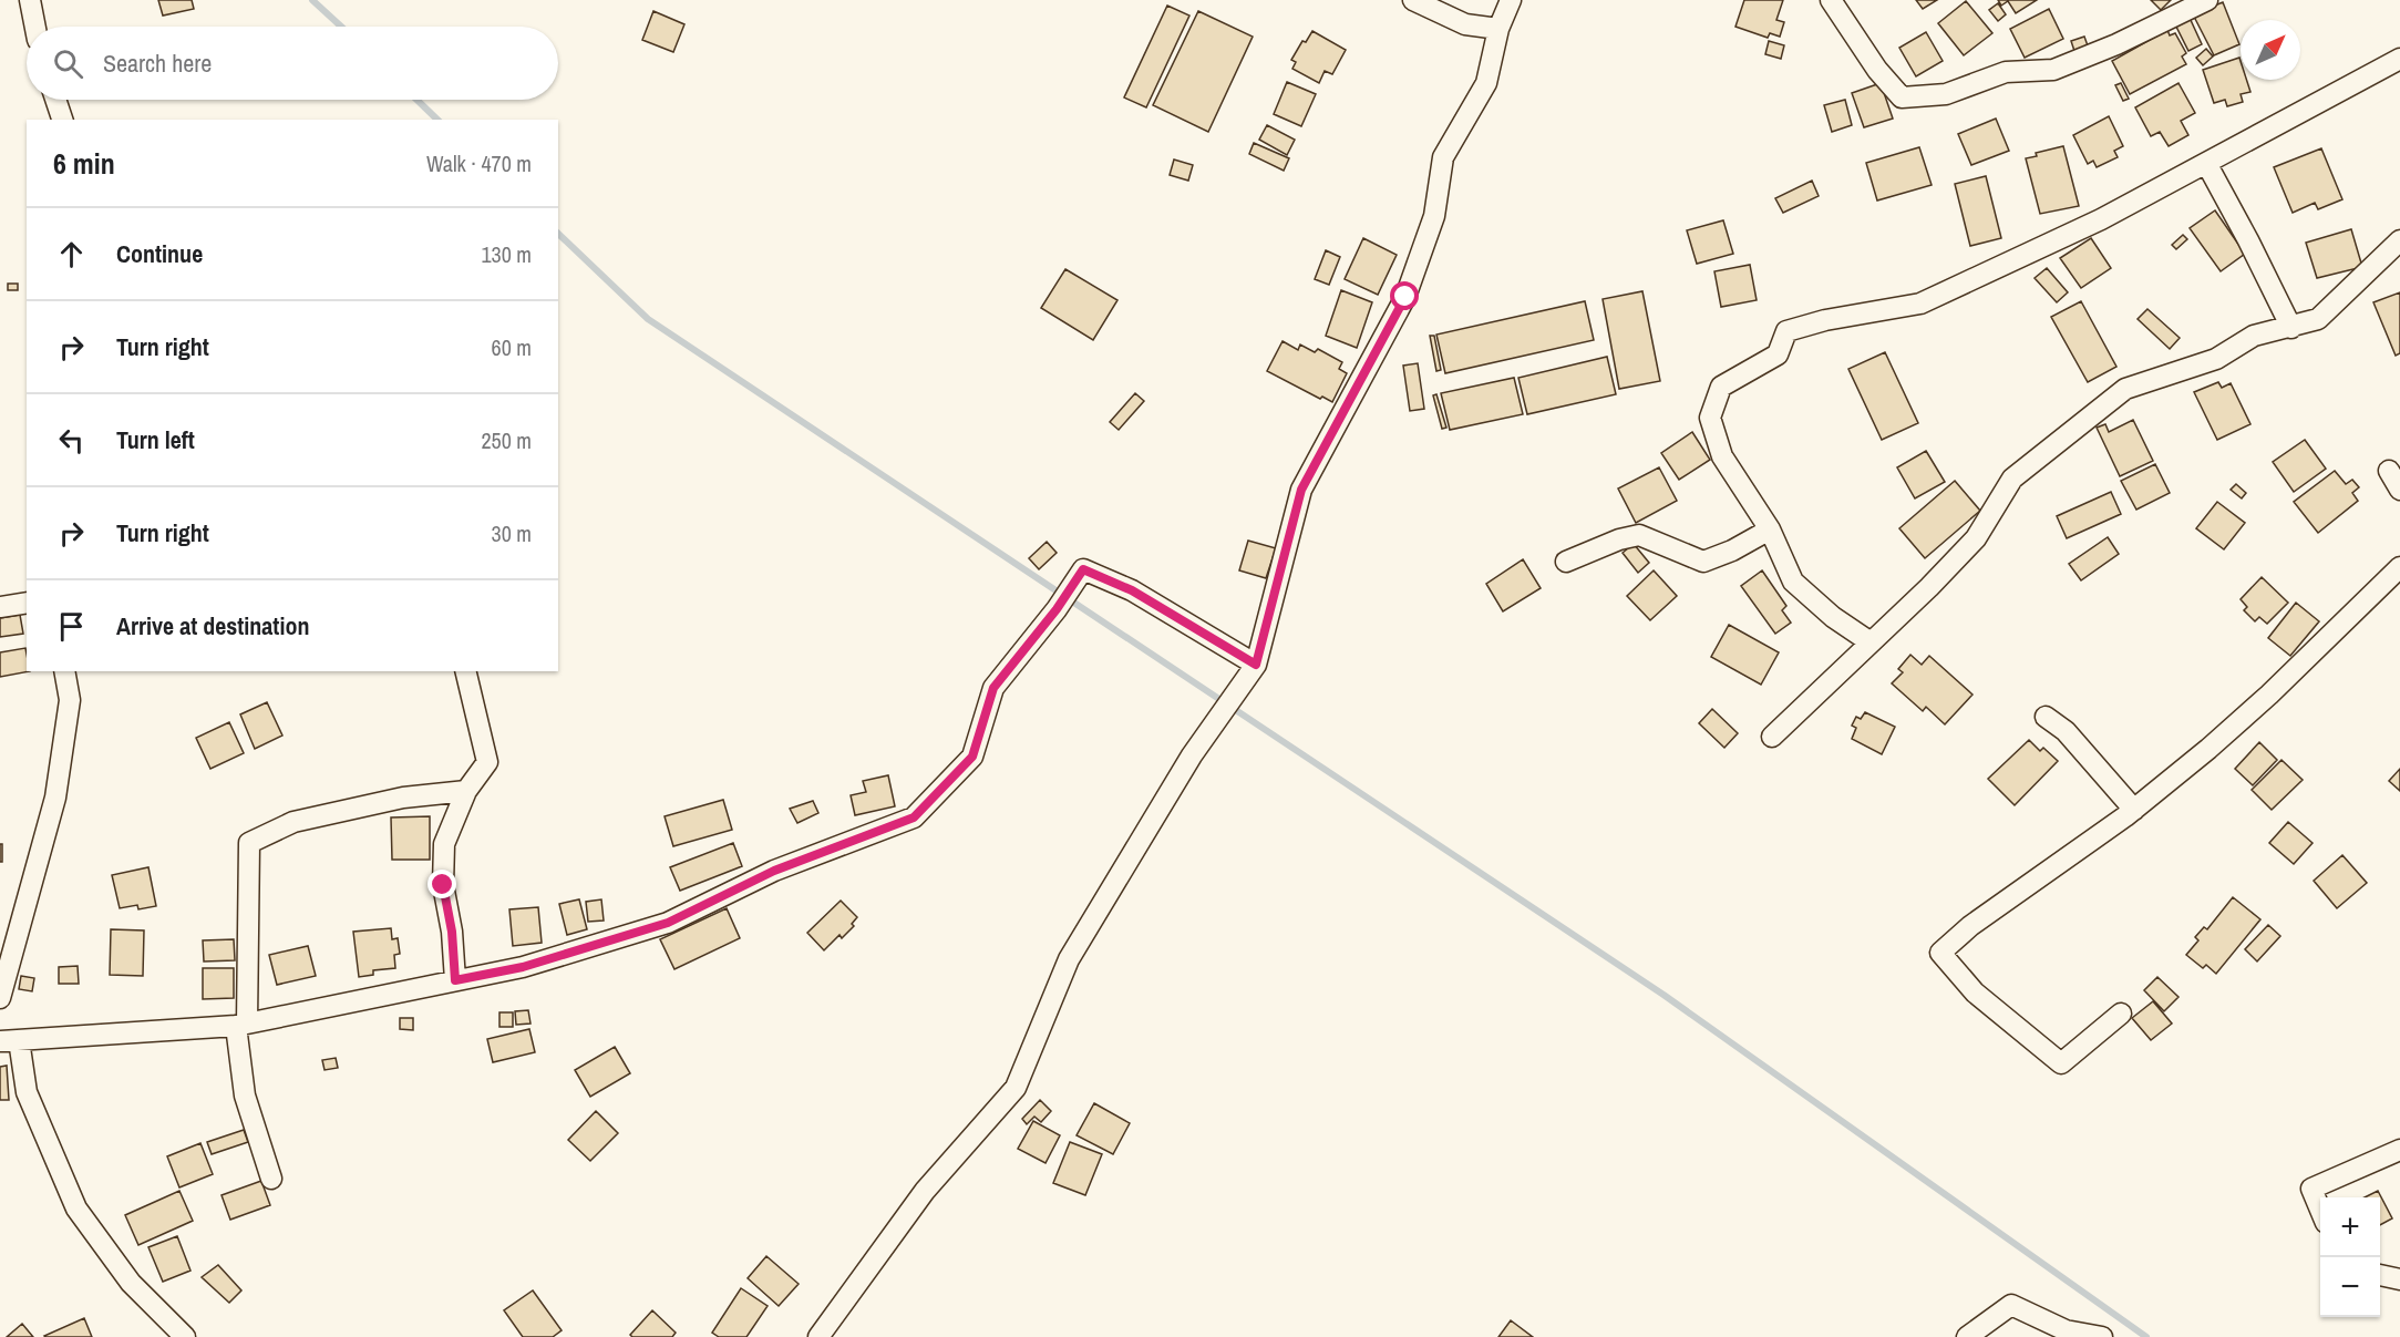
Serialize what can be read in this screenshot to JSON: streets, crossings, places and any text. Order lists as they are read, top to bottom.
{
  "north": "top right",
  "page": {
    "search": "Search here",
    "heading": ["6 min", "Walk · 470 m"],
    "list": [
      ["Continue", "130 m"],
      ["Turn right", "60 m"],
      ["Turn left", "250 m"],
      ["Turn right", "30 m"],
      "Arrive at destination"
    ],
    "map_buttons": ["+", "−"]
  }
}
